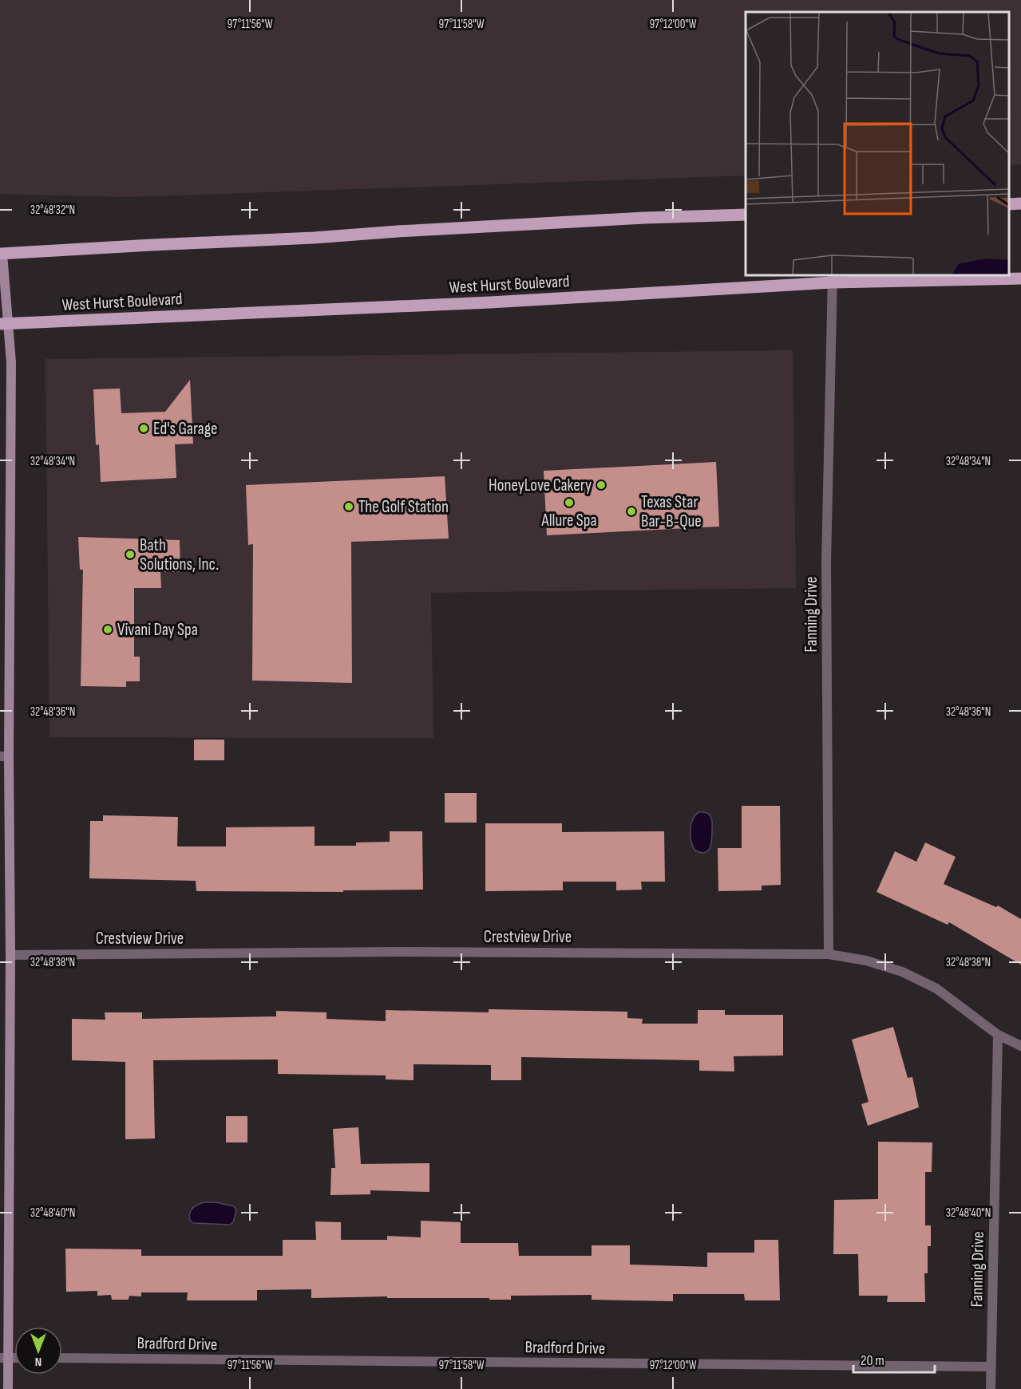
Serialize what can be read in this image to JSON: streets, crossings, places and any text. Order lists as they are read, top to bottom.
{
  "streets": {
    "main road": ["West Hurst Boulevard"],
    "street": ["Fanning Drive", "Crestview Drive", "Bradford Drive"]
  },
  "crossings": [
    ["West Hurst Boulevard", "Fanning Drive"],
    ["Fanning Drive", "Crestview Drive"],
    ["Fanning Drive", "Bradford Drive"]
  ],
  "places": [
    "Ed's Garage",
    "HoneyLove Cakery",
    "Allure Spa",
    "The Golf Station",
    "Texas Star Bar-B-Que",
    "Bath Solutions, Inc.",
    "Vivani Day Spa"
  ],
  "scale_bar": "20 m",
  "north": "bottom",
  "coordinates": [
    "97°11'56\"W",
    "97°11'58\"W",
    "97°12'00\"W",
    "32°48'32\"N",
    "32°48'34\"N",
    "32°48'36\"N",
    "32°48'38\"N",
    "32°48'40\"N"
  ]
}
